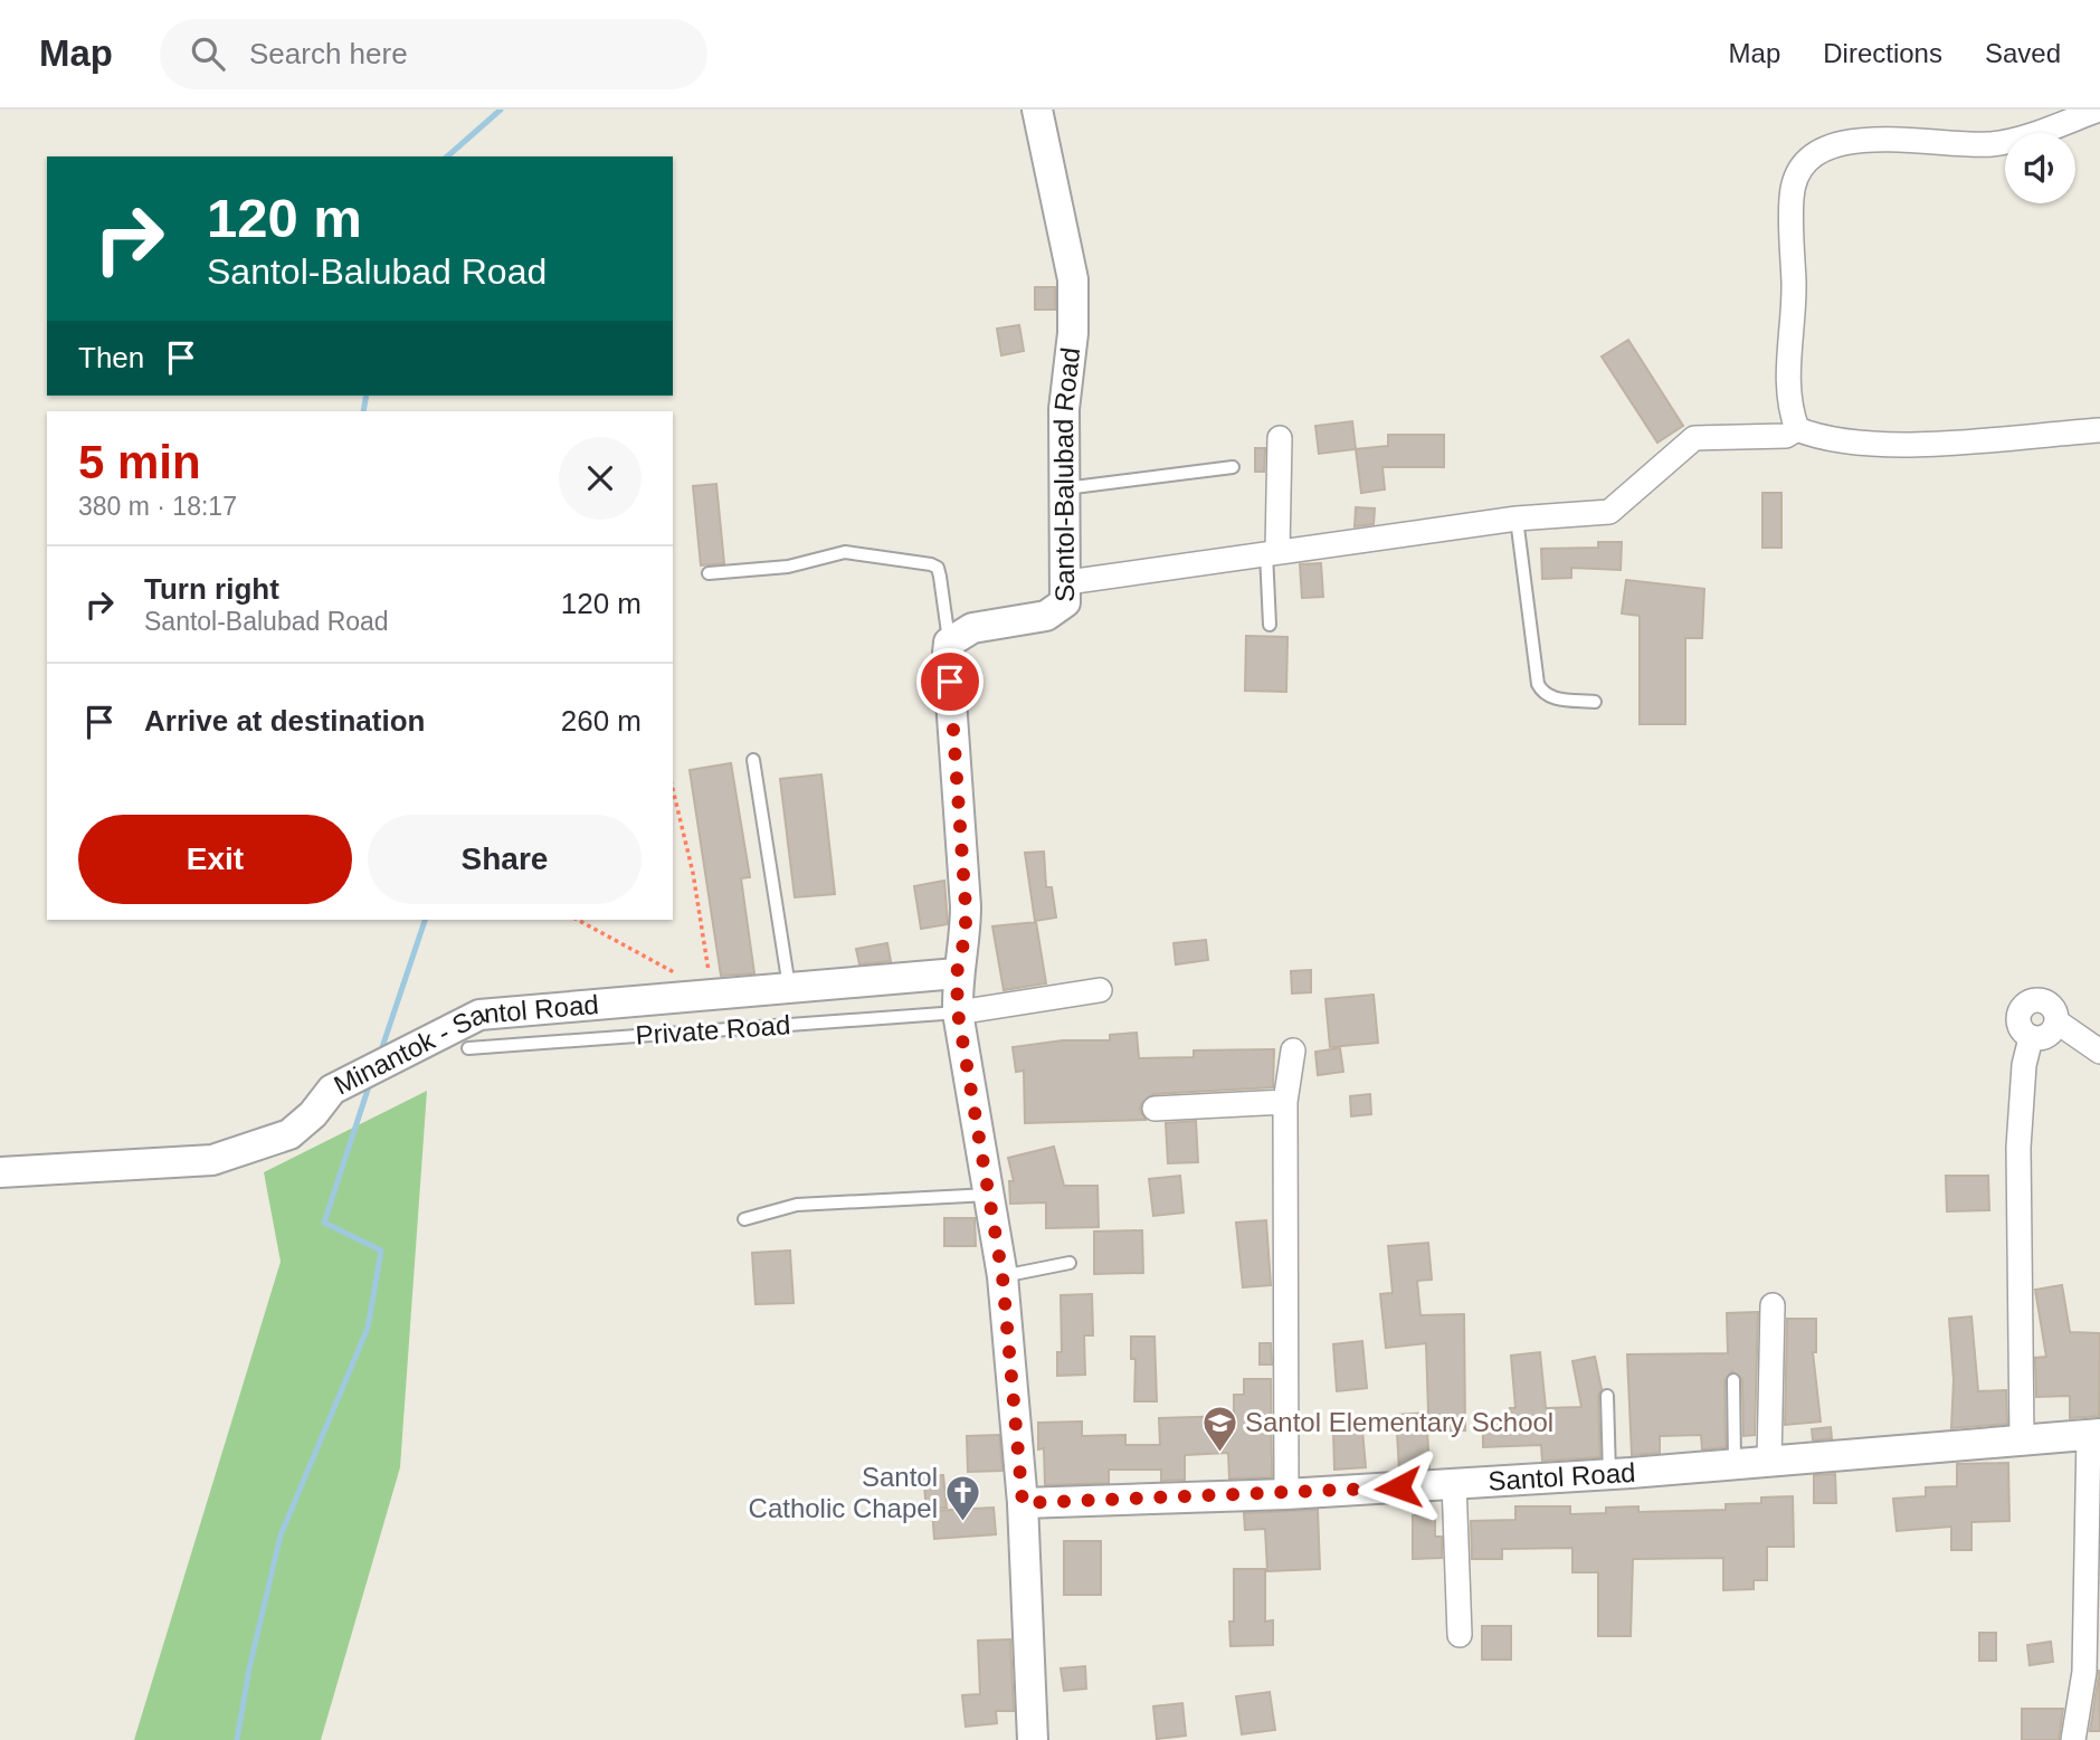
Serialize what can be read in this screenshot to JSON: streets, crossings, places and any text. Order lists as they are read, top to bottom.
{
  "streets": {
    "street": ["Santol-Balubad Road", "Minantok - Santol Road", "Santol Road"],
    "lane": ["Private Road"]
  },
  "places": {
    "school or university": ["Santol Elementary School"],
    "church": ["Santol Catholic Chapel"]
  },
  "page": {
    "header": "Map",
    "search": "Search here",
    "nav": ["Map", "Directions", "Saved"],
    "turn": ["120 m", "Santol-Balubad Road"],
    "then": "Then",
    "heading": ["5 min", "380 m · 18:17"],
    "list": [
      {
        "name": "Turn right",
        "note": "Santol-Balubad Road",
        "value": "120 m"
      },
      {
        "name": "Arrive at destination",
        "value": "260 m"
      }
    ],
    "buttons": ["Exit", "Share"]
  }
}
